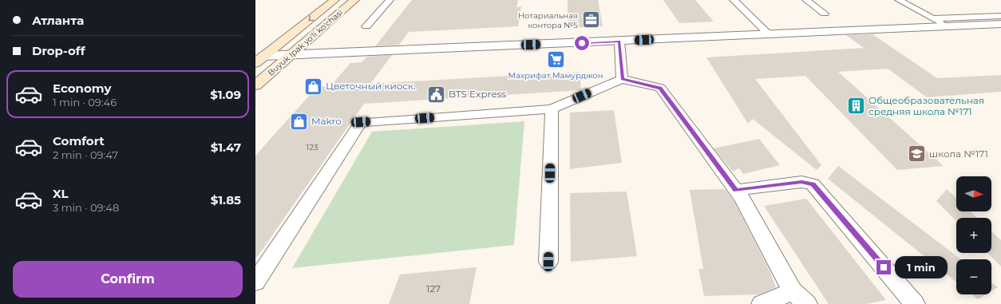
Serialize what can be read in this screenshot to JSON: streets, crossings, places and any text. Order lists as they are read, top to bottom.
{
  "streets": {
    "main road": ["Buyuk Ipak yo'li ko'chasi"]
  },
  "places": {
    "office": ["Нотариальная контора №5"],
    "supermarket": ["Махрифат Мамурджон"],
    "shop": ["Цветочный киоск.", "Makro"],
    "public building": ["BTS Express"],
    "building": ["Общеобразовательная средняя школа №171"],
    "school or university": ["школа №171"]
  },
  "house_numbers": ["123", "127"],
  "north": "right",
  "page": {
    "banner": ["Атланта", "Drop-off"],
    "list": [
      {
        "name": "Economy",
        "note": "1 min · 09:46",
        "value": "$1.09"
      },
      {
        "name": "Comfort",
        "note": "2 min · 09:47",
        "value": "$1.47"
      },
      {
        "name": "XL",
        "note": "3 min · 09:48",
        "value": "$1.85"
      }
    ],
    "map_buttons": ["+", "−"],
    "buttons": "Confirm",
    "bubble": "1 min"
  }
}
